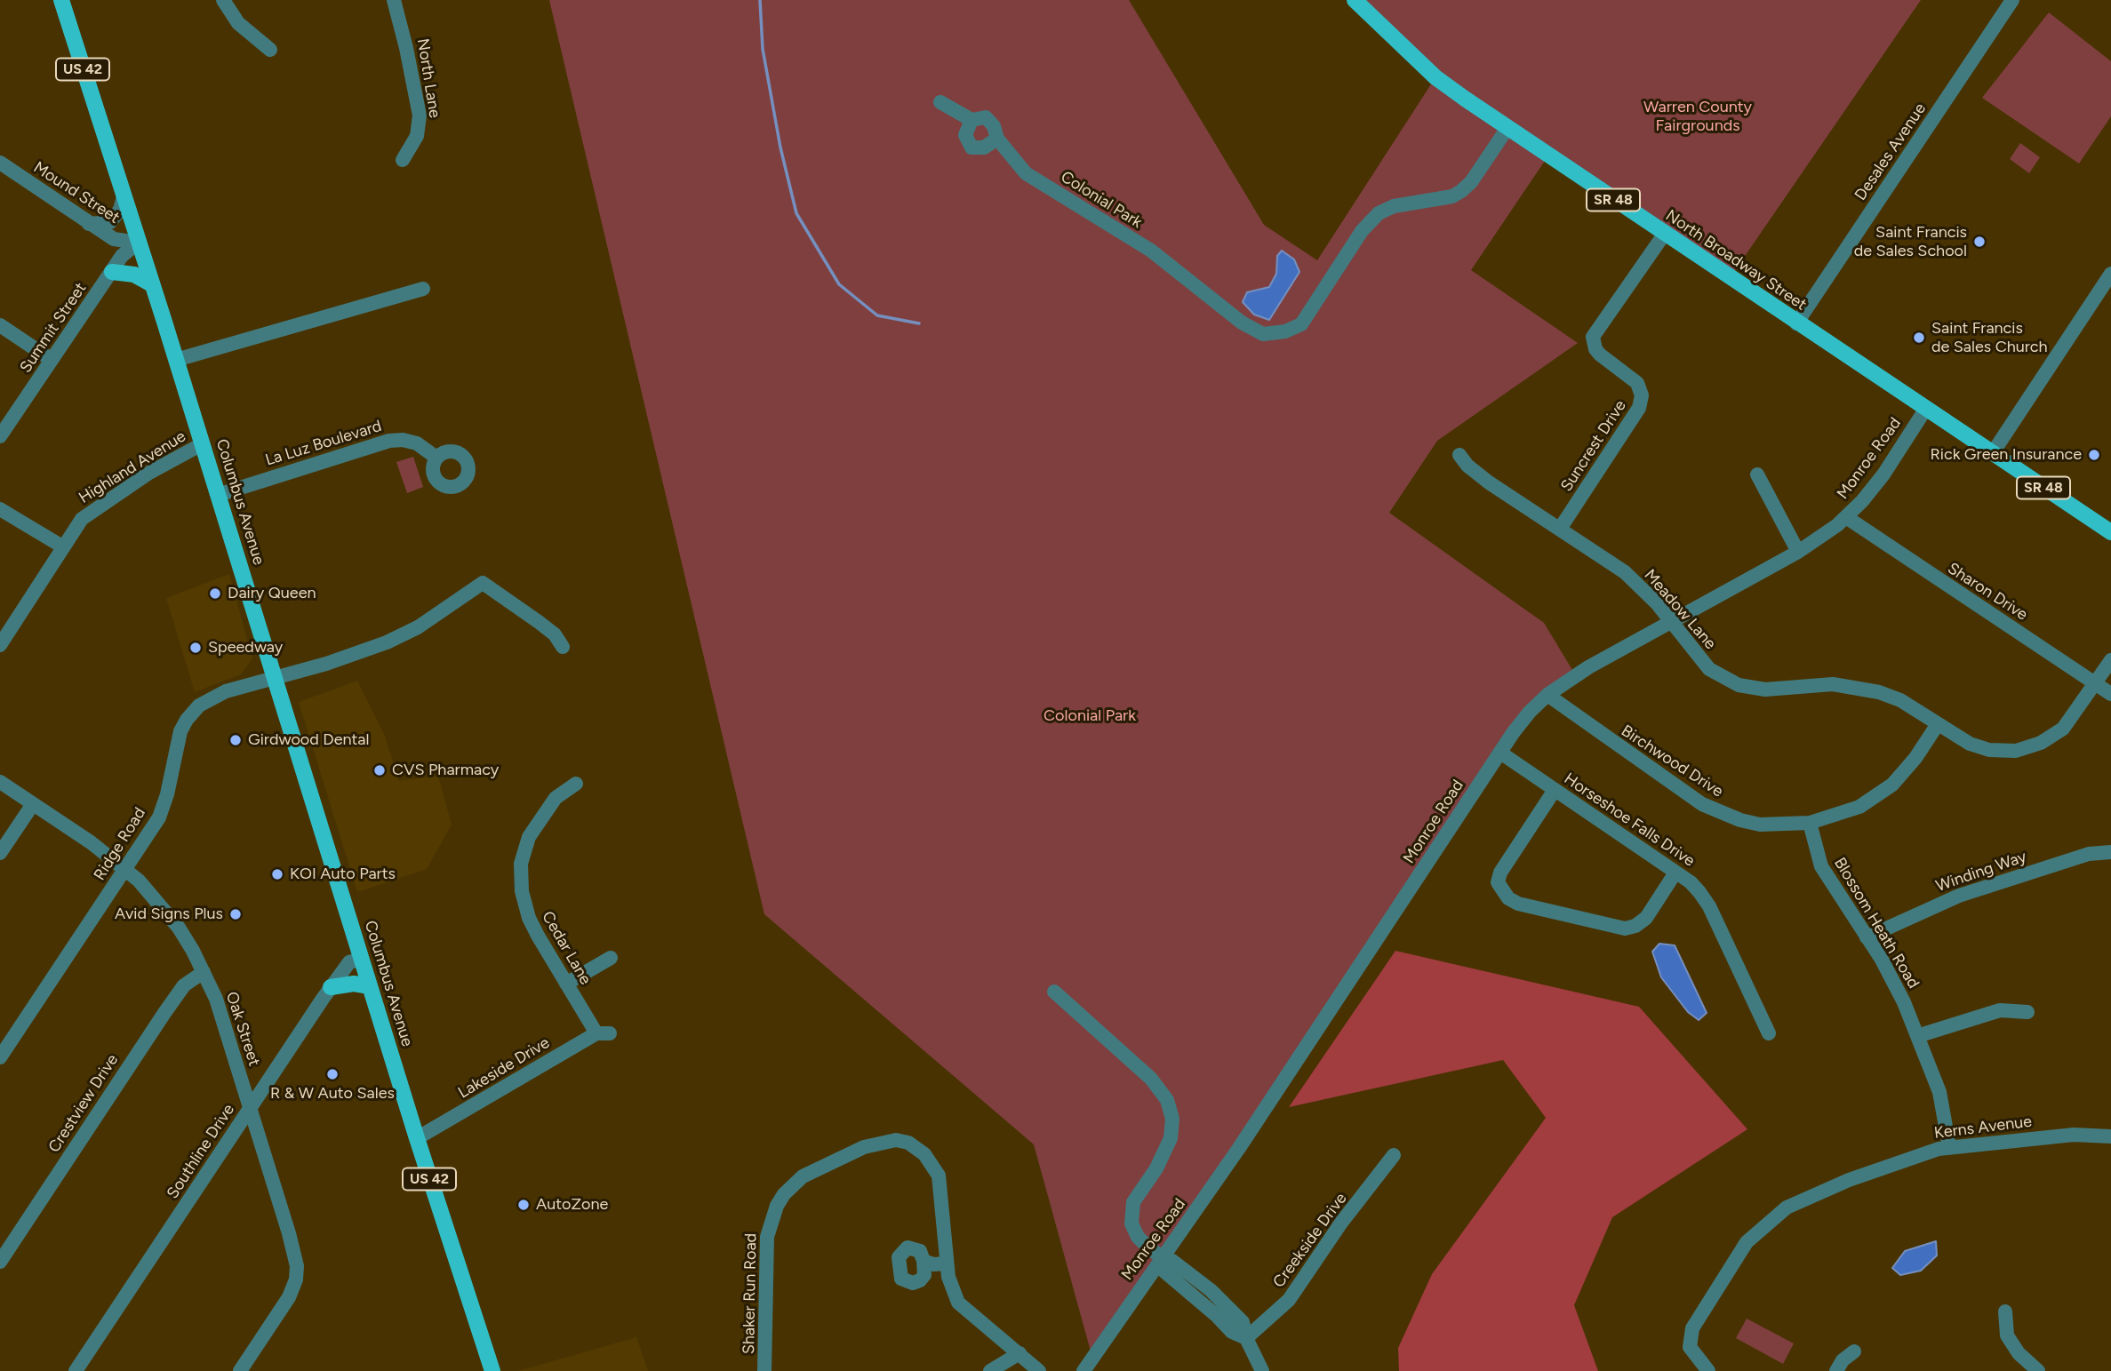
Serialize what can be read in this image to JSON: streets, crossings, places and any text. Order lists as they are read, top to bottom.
{
  "streets": {
    "main road": [
      "US 42",
      "SR 48",
      "North Broadway Street",
      "Columbus Avenue"
    ],
    "street": [
      "North Lane",
      "Desales Avenue",
      "Mound Street",
      "Colonial Park",
      "Summit Street",
      "La Luz Boulevard",
      "Suncrest Drive",
      "Monroe Road",
      "Highland Avenue",
      "Sharon Drive",
      "Meadow Lane",
      "Birchwood Drive",
      "Horseshoe Falls Drive",
      "Ridge Road",
      "Winding Way",
      "Blossom Heath Road",
      "Cedar Lane",
      "Oak Street",
      "Lakeside Drive",
      "Crestview Drive",
      "Kerns Avenue",
      "Southline Drive",
      "Creekside Drive",
      "Shaker Run Road"
    ]
  },
  "crossings": [
    ["Desales Avenue", "North Broadway Street"],
    ["Mound Street", "Summit Street"],
    ["Mound Street", "Columbus Avenue"],
    ["Colonial Park", "North Broadway Street"],
    ["North Broadway Street", "Suncrest Drive"],
    ["North Broadway Street", "Monroe Road"],
    ["Summit Street", "Columbus Avenue"],
    ["La Luz Boulevard", "Columbus Avenue"],
    ["Suncrest Drive", "Meadow Lane"],
    ["Monroe Road", "Sharon Drive"],
    ["Monroe Road", "Meadow Lane"],
    ["Monroe Road", "Birchwood Drive"],
    ["Monroe Road", "Horseshoe Falls Drive"],
    ["Highland Avenue", "Columbus Avenue"],
    ["Columbus Avenue", "Ridge Road"],
    ["Columbus Avenue", "Lakeside Drive"],
    ["Columbus Avenue", "Southline Drive"],
    ["Sharon Drive", "Meadow Lane"],
    ["Meadow Lane", "Birchwood Drive"],
    ["Birchwood Drive", "Blossom Heath Road"],
    ["Ridge Road", "Oak Street"],
    ["Winding Way", "Blossom Heath Road"],
    ["Blossom Heath Road", "Kerns Avenue"],
    ["Cedar Lane", "Lakeside Drive"],
    ["Oak Street", "Crestview Drive"],
    ["Oak Street", "Southline Drive"]
  ],
  "parks": ["Warren County Fairgrounds", "Colonial Park"],
  "places": [
    "Saint Francis de Sales School",
    "Saint Francis de Sales Church",
    "Rick Green Insurance",
    "Dairy Queen",
    "Speedway",
    "Girdwood Dental",
    "CVS Pharmacy",
    "KOI Auto Parts",
    "Avid Signs Plus",
    "R & W Auto Sales",
    "AutoZone"
  ]
}
